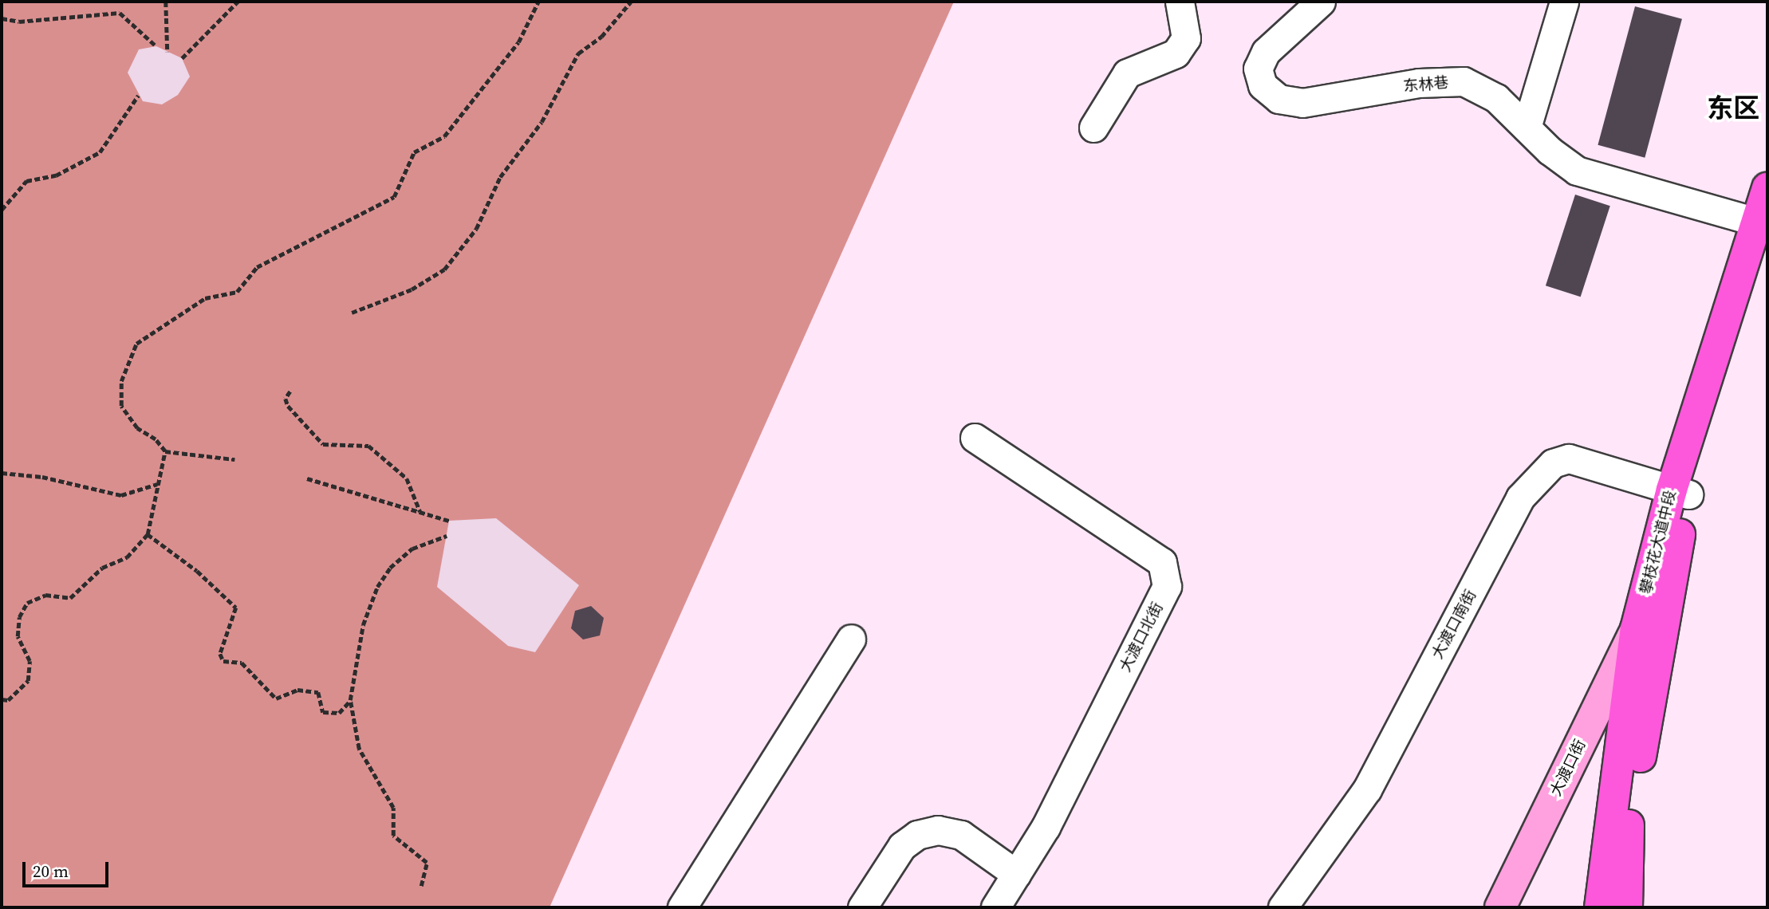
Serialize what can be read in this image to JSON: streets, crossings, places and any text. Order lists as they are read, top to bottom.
{
  "streets": {
    "main road": ["攀枝花大道中段"],
    "street": [
      "东林巷",
      "大渡口南街",
      "大渡口北街",
      "大渡口街"
    ]
  },
  "crossings": [
    ["东林巷", "攀枝花大道中段"],
    ["攀枝花大道中段", "大渡口南街"],
    ["攀枝花大道中段", "大渡口街"]
  ],
  "districts": ["东区"],
  "scale_bar": "20 m"
}
